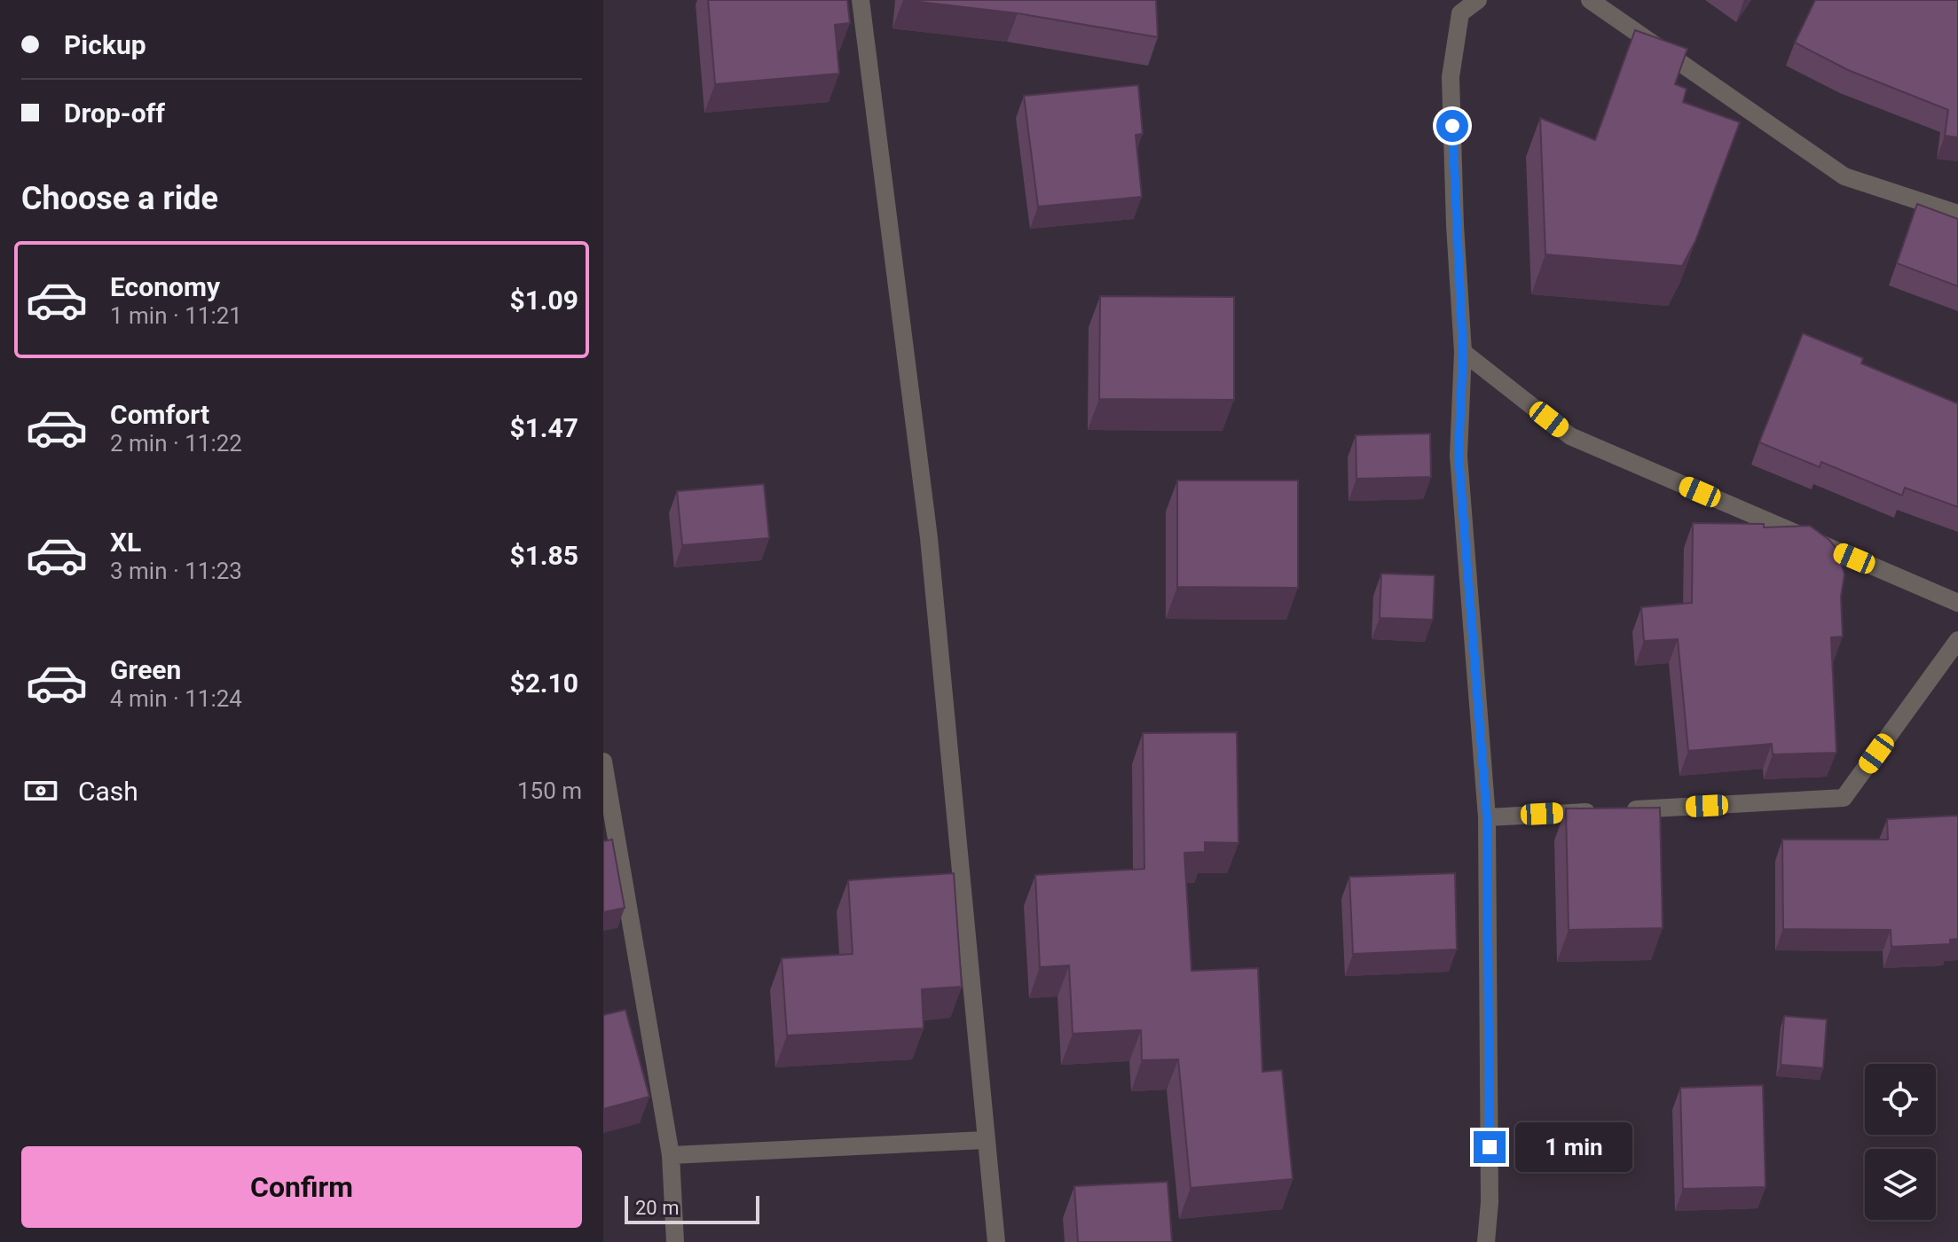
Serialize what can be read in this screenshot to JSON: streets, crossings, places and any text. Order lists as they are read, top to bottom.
{
  "scale_bar": "20 m",
  "page": {
    "banner": ["Pickup", "Drop-off"],
    "heading": "Choose a ride",
    "list": [
      {
        "name": "Economy",
        "note": "1 min · 11:21",
        "value": "$1.09"
      },
      {
        "name": "Comfort",
        "note": "2 min · 11:22",
        "value": "$1.47"
      },
      {
        "name": "XL",
        "note": "3 min · 11:23",
        "value": "$1.85"
      },
      {
        "name": "Green",
        "note": "4 min · 11:24",
        "value": "$2.10"
      }
    ],
    "pay": ["Cash", "150 m"],
    "bubble": "1 min",
    "buttons": "Confirm",
    "scale": "20 m"
  }
}
